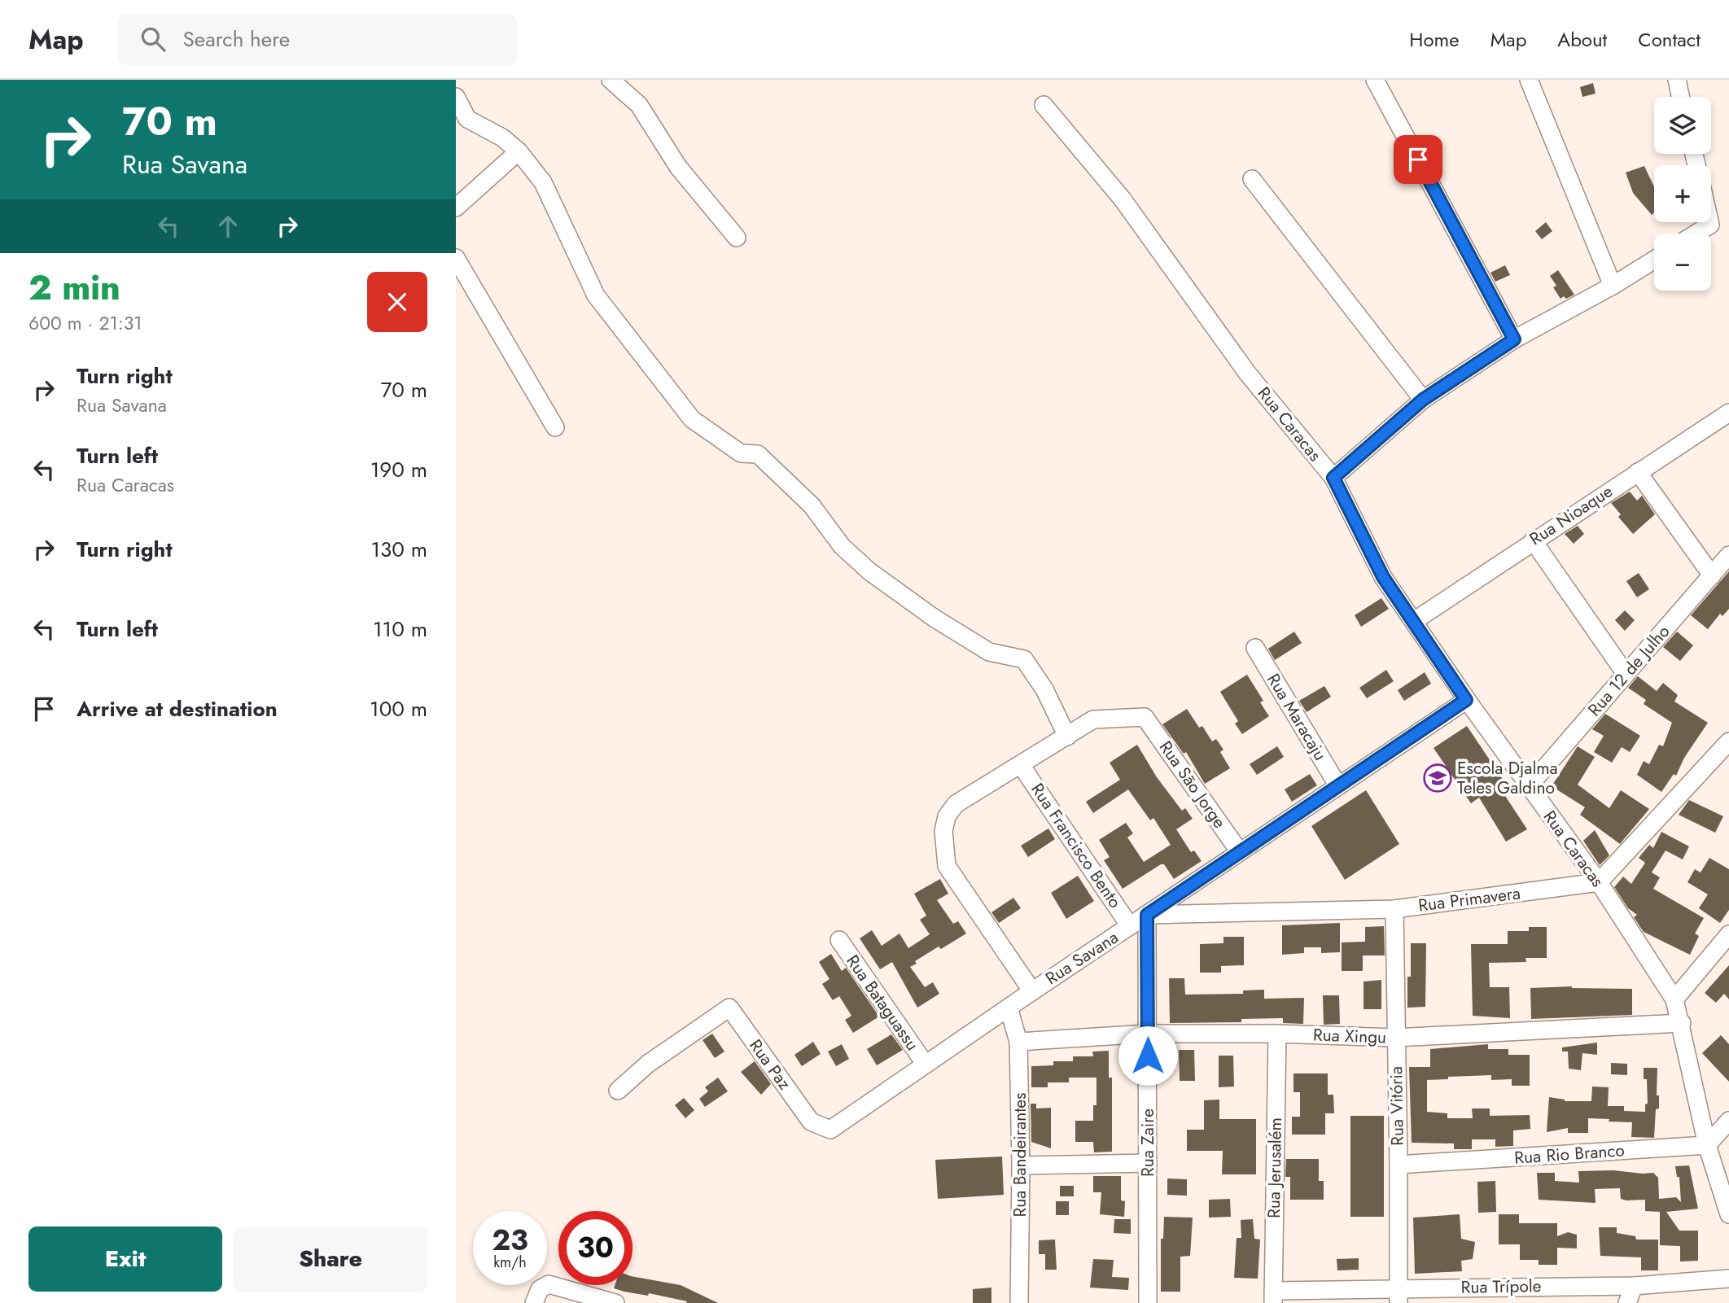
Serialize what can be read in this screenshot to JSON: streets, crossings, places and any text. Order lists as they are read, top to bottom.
{
  "streets": {
    "street": [
      "Rua Caracas",
      "Rua Nioaque",
      "Rua 12 de Julho",
      "Rua Maracaju",
      "Rua São Jorge",
      "Rua Francisco Bento",
      "Rua Primavera",
      "Rua Savana",
      "Rua Bataguassu",
      "Rua Xingu",
      "Rua Paz",
      "Rua Vitória",
      "Rua Zaire",
      "Rua Rio Branco",
      "Rua Bandeirantes",
      "Rua Jerusalém",
      "Rua Trípole"
    ]
  },
  "crossings": [
    ["Rua Caracas", "Rua Nioaque"],
    ["Rua Caracas", "Rua 12 de Julho"],
    ["Rua Caracas", "Rua Primavera"],
    ["Rua Caracas", "Rua Savana"],
    ["Rua Caracas", "Rua Xingu"],
    ["Rua Caracas", "Rua Rio Branco"],
    ["Rua Maracaju", "Rua Savana"],
    ["Rua São Jorge", "Rua Savana"],
    ["Rua Francisco Bento", "Rua Savana"],
    ["Rua Primavera", "Rua Savana"],
    ["Rua Primavera", "Rua Vitória"],
    ["Rua Primavera", "Rua Zaire"],
    ["Rua Savana", "Rua Bataguassu"],
    ["Rua Savana", "Rua Paz"],
    ["Rua Savana", "Rua Zaire"],
    ["Rua Savana", "Rua Bandeirantes"],
    ["Rua Xingu", "Rua Vitória"],
    ["Rua Xingu", "Rua Zaire"],
    ["Rua Xingu", "Rua Bandeirantes"],
    ["Rua Xingu", "Rua Jerusalém"],
    ["Rua Vitória", "Rua Rio Branco"],
    ["Rua Vitória", "Rua Trípole"],
    ["Rua Jerusalém", "Rua Trípole"]
  ],
  "places": {
    "school or university": ["Escola Djalma Teles Galdino"]
  },
  "page": {
    "header": "Map",
    "search": "Search here",
    "nav": [
      "Home",
      "Map",
      "About",
      "Contact"
    ],
    "turn": ["70 m", "Rua Savana"],
    "map_buttons": ["+", "−"],
    "heading": ["2 min", "600 m · 21:31"],
    "list": [
      {
        "name": "Turn right",
        "note": "Rua Savana",
        "value": "70 m"
      },
      {
        "name": "Turn left",
        "note": "Rua Caracas",
        "value": "190 m"
      },
      {
        "name": "Turn right",
        "value": "130 m"
      },
      {
        "name": "Turn left",
        "value": "110 m"
      },
      {
        "name": "Arrive at destination",
        "value": "100 m"
      }
    ],
    "speed": "23 km/h",
    "limit": "30",
    "buttons": ["Exit", "Share"]
  }
}
